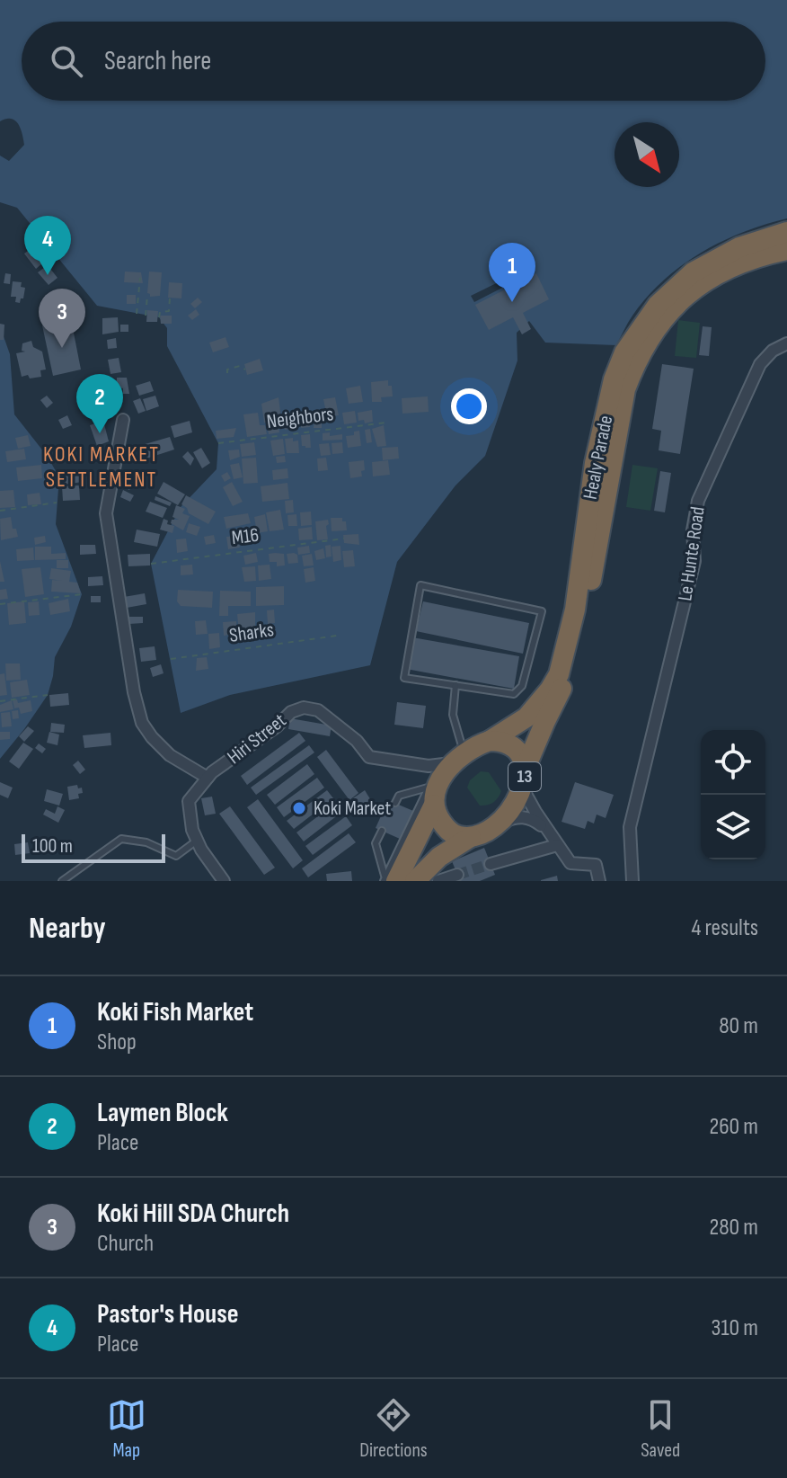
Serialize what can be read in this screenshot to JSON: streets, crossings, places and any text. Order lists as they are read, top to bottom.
{
  "streets": {
    "highway": ["Healy Parade", "13"],
    "street": ["Le Hunte Road", "Hiri Street"],
    "path": ["Neighbors", "M16", "Sharks"]
  },
  "crossings": [
    ["Healy Parade", "Hiri Street"],
    ["Healy Parade", "13"],
    ["Hiri Street", "13"]
  ],
  "districts": ["KOKI MARKET SETTLEMENT"],
  "places": ["Koki Market"],
  "scale_bar": "100 m",
  "north": "bottom right",
  "page": {
    "search": "Search here",
    "pins": [
      "4",
      "1",
      "3",
      "2"
    ],
    "scale": "100 m",
    "heading": ["Nearby", "4 results"],
    "list": [
      {
        "mark": "1",
        "name": "Koki Fish Market",
        "note": "Shop",
        "value": "80 m"
      },
      {
        "mark": "2",
        "name": "Laymen Block",
        "note": "Place",
        "value": "260 m"
      },
      {
        "mark": "3",
        "name": "Koki Hill SDA Church",
        "note": "Church",
        "value": "280 m"
      },
      {
        "mark": "4",
        "name": "Pastor's House",
        "note": "Place",
        "value": "310 m"
      }
    ],
    "nav": ["Map", "Directions", "Saved"]
  }
}
